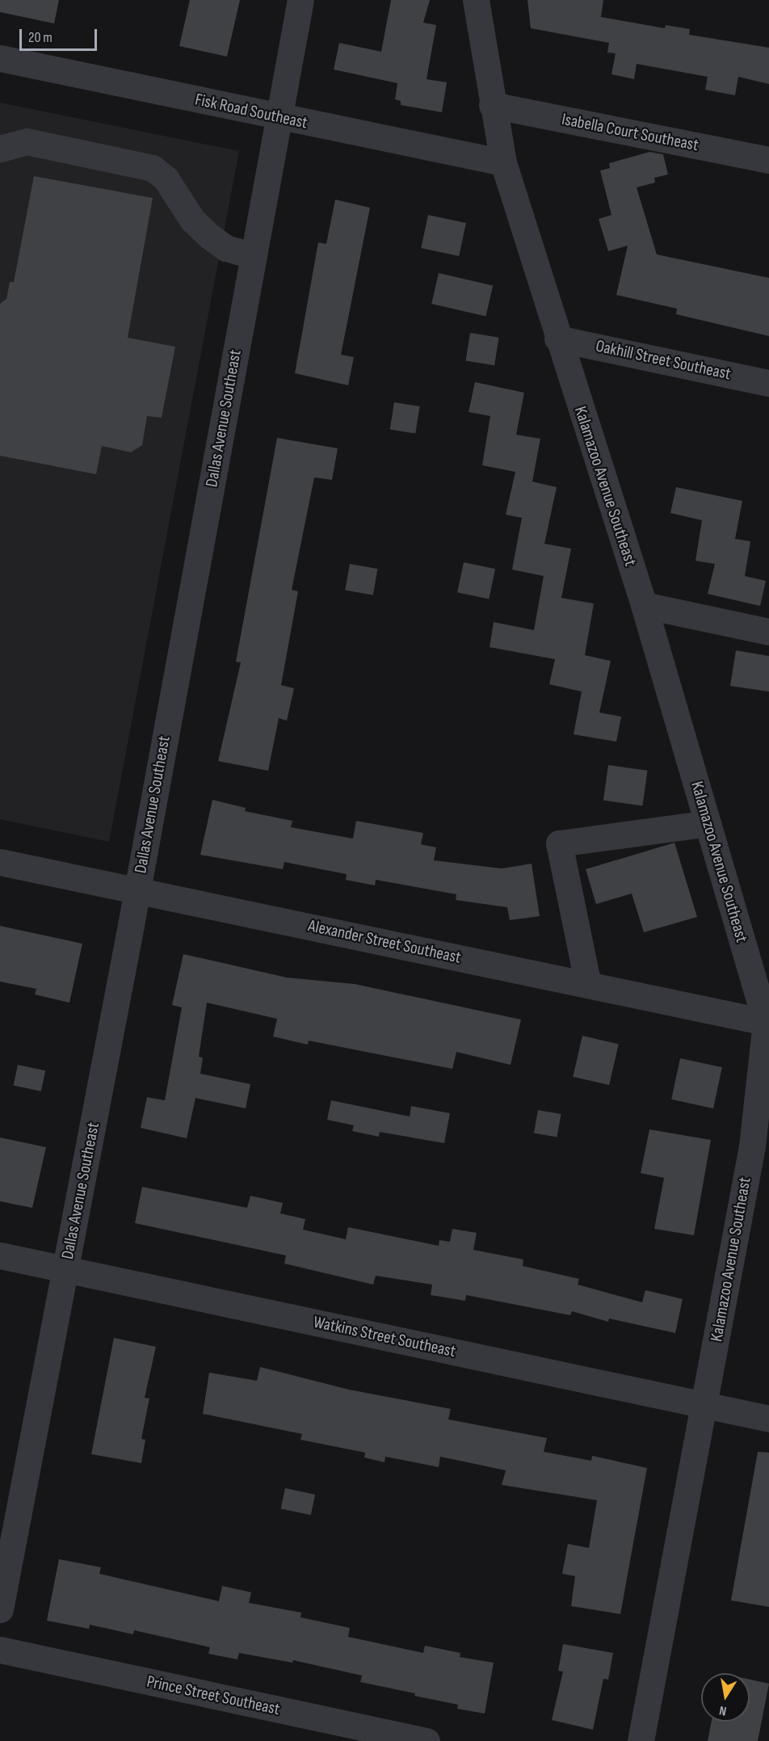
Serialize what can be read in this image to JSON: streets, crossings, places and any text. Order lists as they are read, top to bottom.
{
  "streets": {
    "street": [
      "Fisk Road Southeast",
      "Isabella Court Southeast",
      "Oakhill Street Southeast",
      "Dallas Avenue Southeast",
      "Kalamazoo Avenue Southeast",
      "Alexander Street Southeast",
      "Watkins Street Southeast",
      "Prince Street Southeast"
    ]
  },
  "crossings": [
    ["Fisk Road Southeast", "Dallas Avenue Southeast"],
    ["Fisk Road Southeast", "Kalamazoo Avenue Southeast"],
    ["Isabella Court Southeast", "Kalamazoo Avenue Southeast"],
    ["Oakhill Street Southeast", "Kalamazoo Avenue Southeast"],
    ["Dallas Avenue Southeast", "Alexander Street Southeast"],
    ["Dallas Avenue Southeast", "Watkins Street Southeast"],
    ["Kalamazoo Avenue Southeast", "Alexander Street Southeast"],
    ["Kalamazoo Avenue Southeast", "Watkins Street Southeast"]
  ],
  "scale_bar": "20 m",
  "north": "bottom"
}
